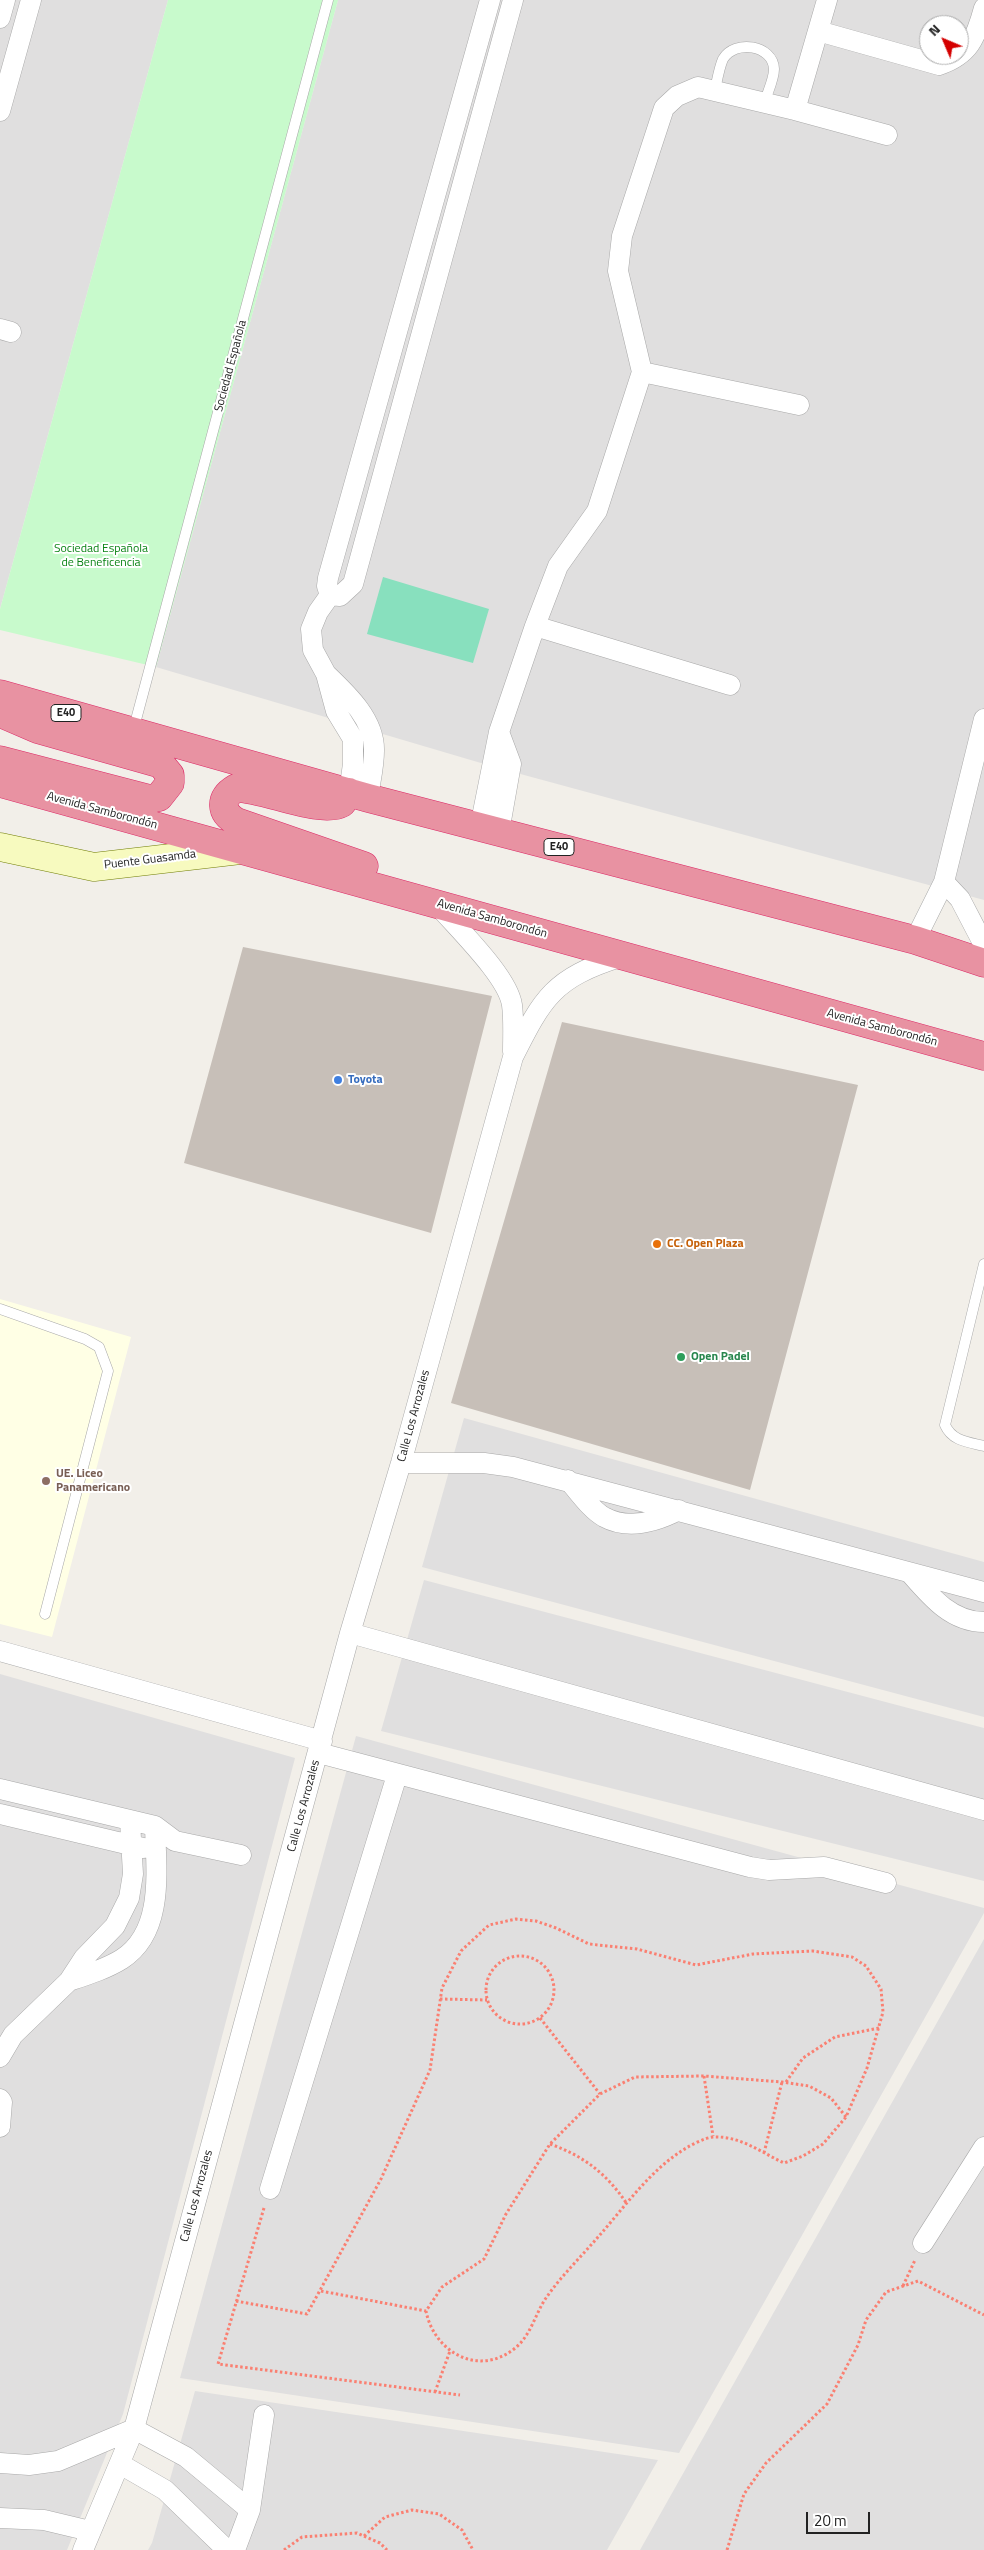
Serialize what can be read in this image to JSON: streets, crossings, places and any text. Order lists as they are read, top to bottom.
{
  "streets": {
    "highway": ["E40", "Avenida Samborondón"],
    "main road": ["Puente Guasamda"],
    "street": ["Calle Los Arrozales"],
    "lane": ["Sociedad Española"]
  },
  "crossings": [
    ["Sociedad Española", "E40"],
    ["Avenida Samborondón", "Puente Guasamda"],
    ["Avenida Samborondón", "Calle Los Arrozales"]
  ],
  "parks": ["Sociedad Española de Beneficencia"],
  "places": [
    "Toyota",
    "CC. Open Plaza",
    "Open Padel",
    "UE. Liceo Panamericano"
  ],
  "scale_bar": "20 m",
  "north": "top left"
}
